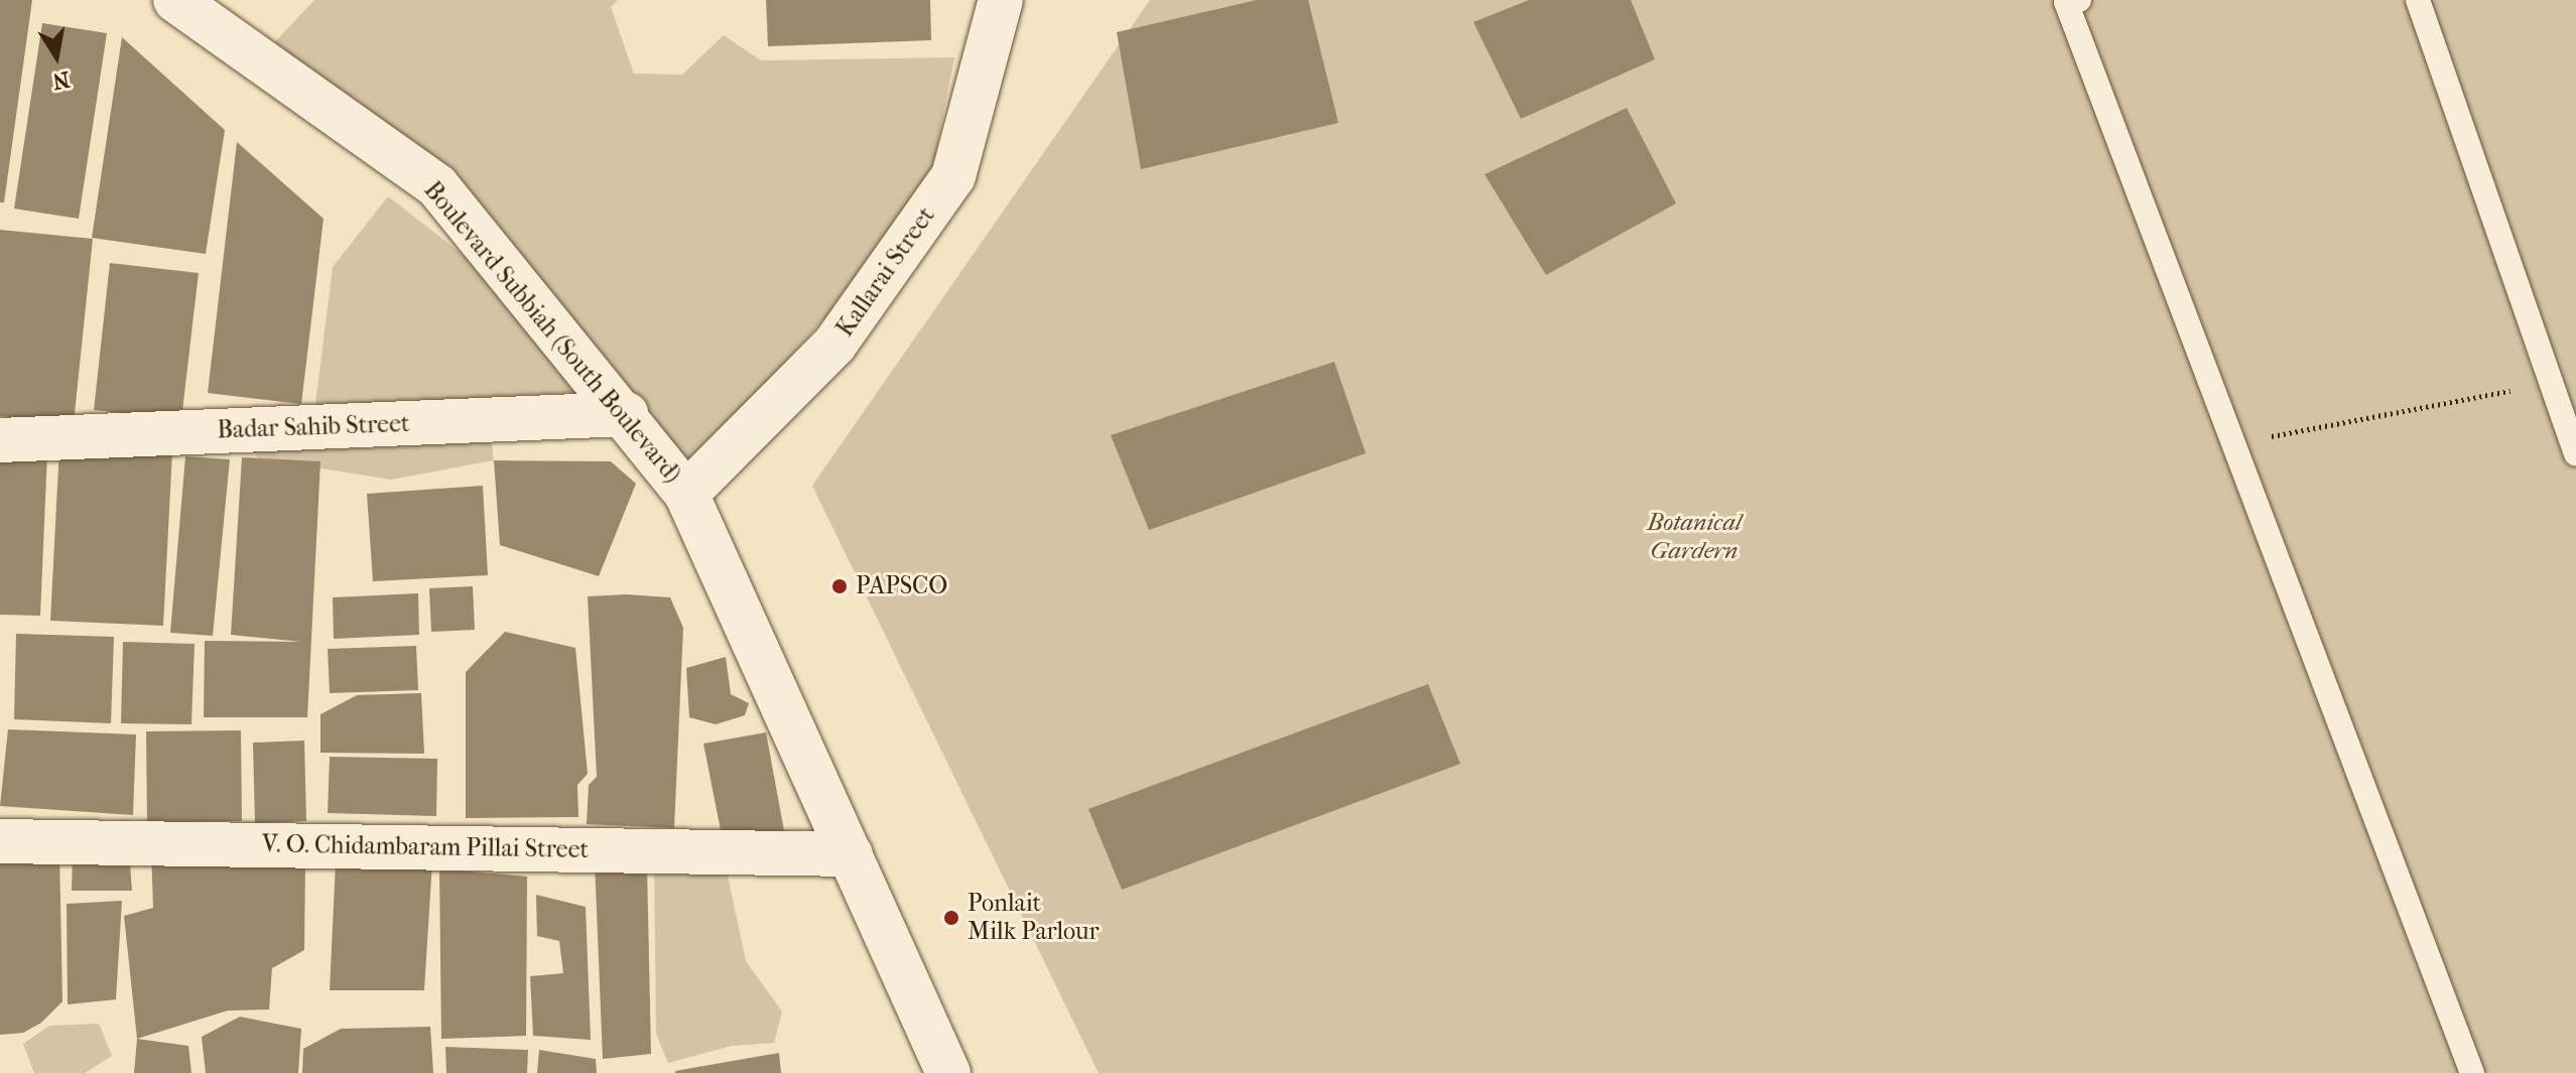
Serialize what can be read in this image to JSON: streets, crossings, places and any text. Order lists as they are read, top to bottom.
{
  "streets": {
    "street": [
      "Kallarai Street",
      "Boulevard Subbiah (South Boulevard)",
      "Badar Sahib Street",
      "V. O. Chidambaram Pillai Street"
    ]
  },
  "crossings": [
    ["Kallarai Street", "Boulevard Subbiah (South Boulevard)"],
    ["Boulevard Subbiah (South Boulevard)", "Badar Sahib Street"],
    ["Boulevard Subbiah (South Boulevard)", "V. O. Chidambaram Pillai Street"]
  ],
  "parks": ["Botanical Gardern"],
  "places": ["PAPSCO", "Ponlait Milk Parlour"],
  "north": "bottom"
}
